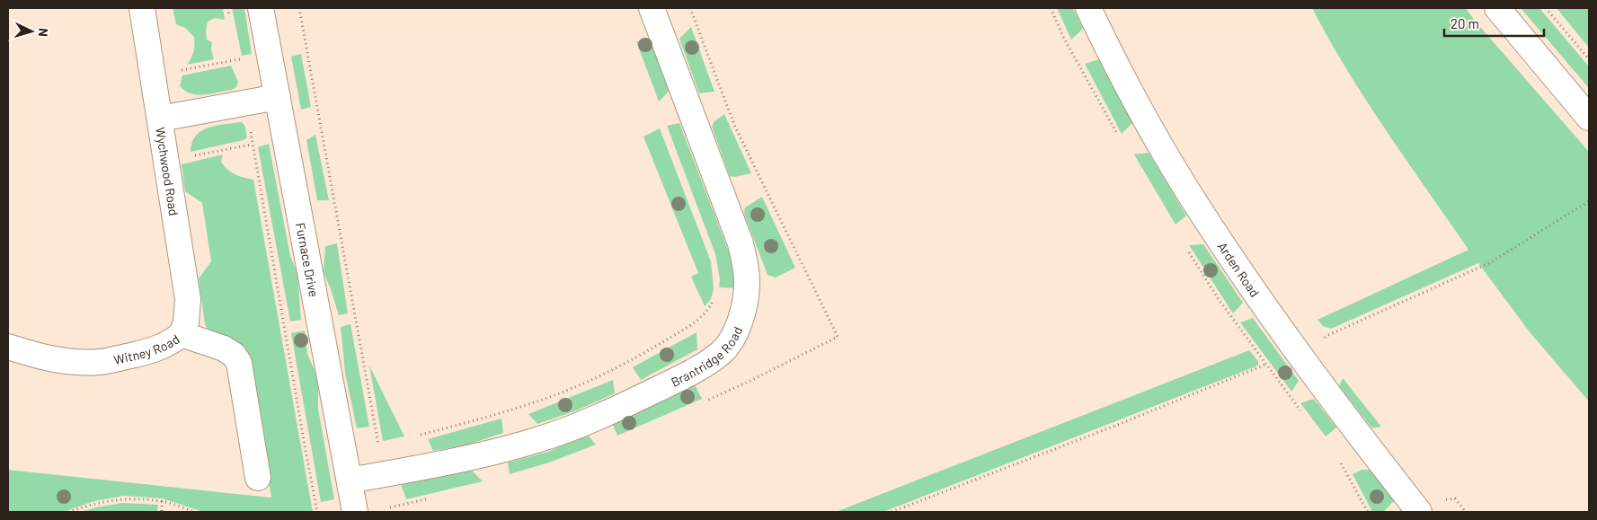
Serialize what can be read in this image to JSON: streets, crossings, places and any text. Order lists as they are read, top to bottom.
{
  "streets": {
    "street": [
      "Wychwood Road",
      "Furnace Drive",
      "Arden Road",
      "Witney Road",
      "Brantridge Road"
    ]
  },
  "crossings": [
    ["Wychwood Road", "Witney Road"],
    ["Furnace Drive", "Brantridge Road"]
  ],
  "scale_bar": "20 m",
  "north": "right"
}
